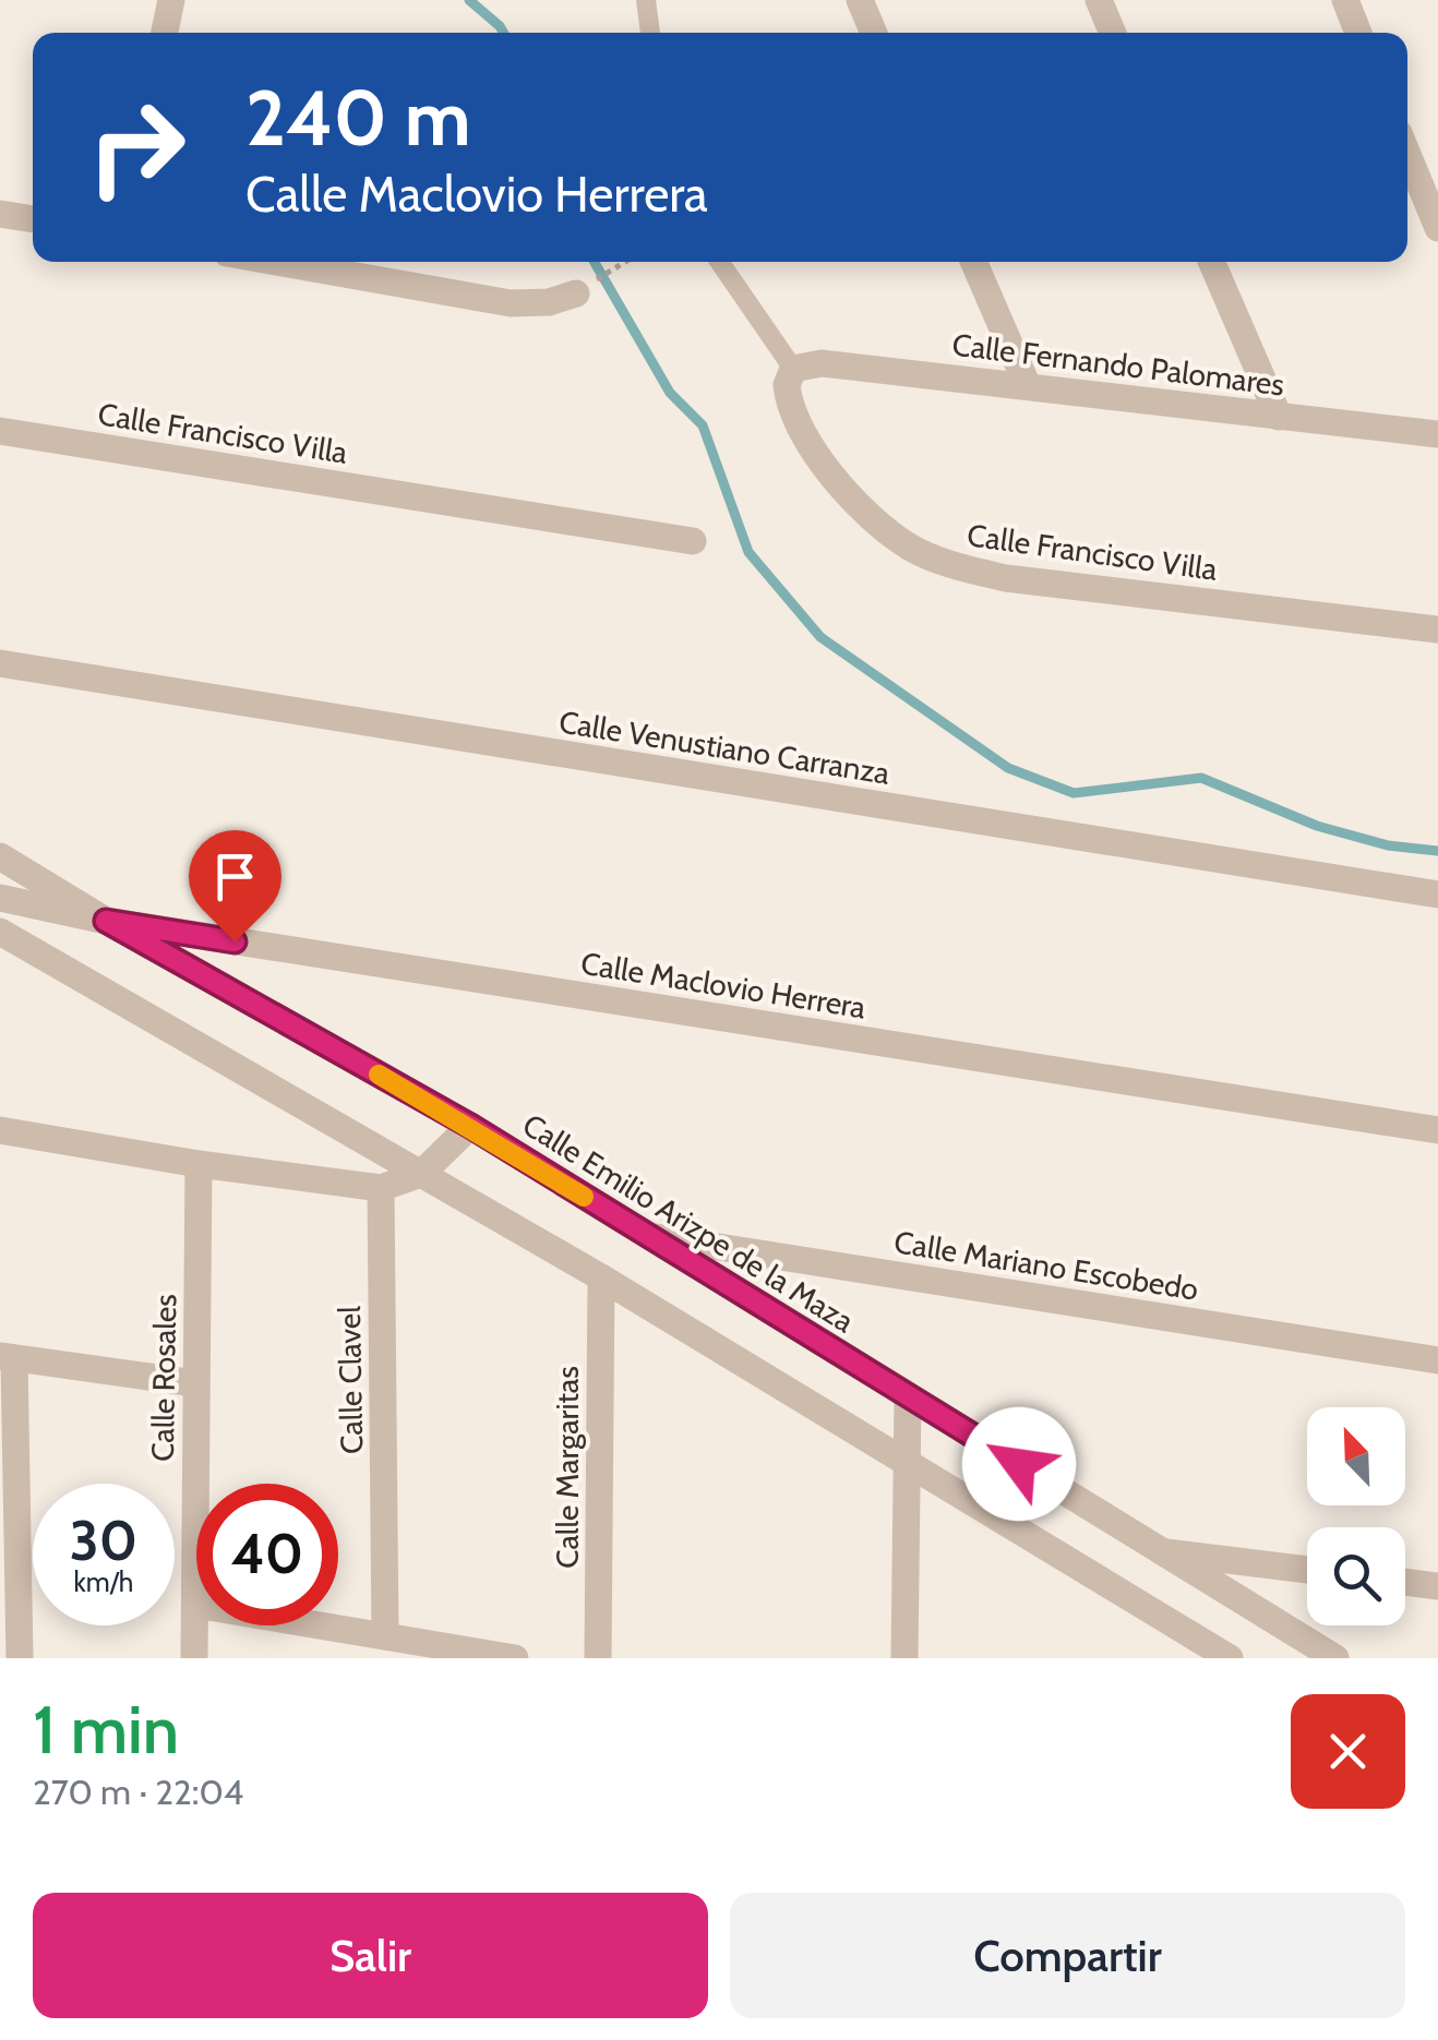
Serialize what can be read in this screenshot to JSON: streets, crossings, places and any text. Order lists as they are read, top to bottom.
{
  "streets": {
    "street": [
      "Calle Fernando Palomares",
      "Calle Francisco Villa",
      "Calle Venustiano Carranza",
      "Calle Maclovio Herrera",
      "Calle Emilio Arizpe de la Maza",
      "Calle Mariano Escobedo",
      "Calle Rosales",
      "Calle Clavel",
      "Calle Margaritas"
    ]
  },
  "crossings": [
    ["Calle Fernando Palomares", "Calle Francisco Villa"],
    ["Calle Maclovio Herrera", "Calle Emilio Arizpe de la Maza"],
    ["Calle Emilio Arizpe de la Maza", "Calle Mariano Escobedo"]
  ],
  "north": "top left",
  "page": {
    "turn": ["240 m", "Calle Maclovio Herrera"],
    "speed": "30 km/h",
    "limit": "40",
    "heading": ["1 min", "270 m · 22:04"],
    "buttons": ["Salir", "Compartir"]
  }
}
